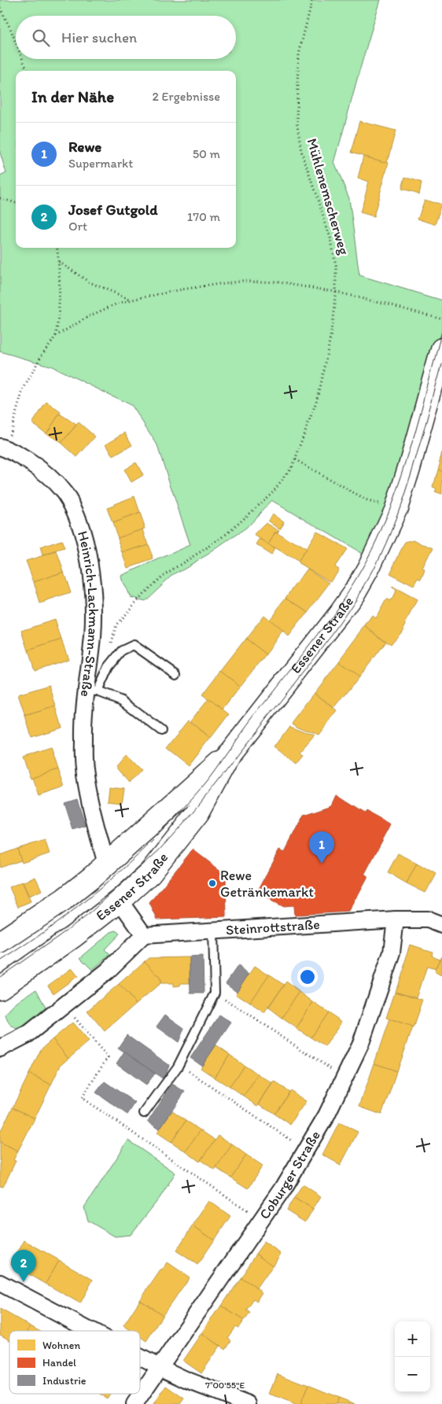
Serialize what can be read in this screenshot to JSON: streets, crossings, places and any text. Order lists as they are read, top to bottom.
{
  "streets": {
    "main road": ["Essener Straße"],
    "street": ["Heinrich-Lackmann-Straße", "Steinrottstraße", "Coburger Straße"],
    "path": ["Mühlenemscherweg"]
  },
  "crossings": [
    ["Heinrich-Lackmann-Straße", "Essener Straße"],
    ["Steinrottstraße", "Coburger Straße"]
  ],
  "places": ["Rewe Getränkemarkt"],
  "legend": ["Wohnen", "Handel", "Industrie"],
  "page": {
    "search": "Hier suchen",
    "heading": ["In der Nähe", "2 Ergebnisse"],
    "list": [
      {
        "mark": "1",
        "name": "Rewe",
        "note": "Supermarkt",
        "value": "50 m"
      },
      {
        "mark": "2",
        "name": "Josef Gutgold",
        "note": "Ort",
        "value": "170 m"
      }
    ],
    "pins": ["1", "2"],
    "map_buttons": ["+", "−"]
  },
  "coordinates": ["7°00'55\"E"]
}
